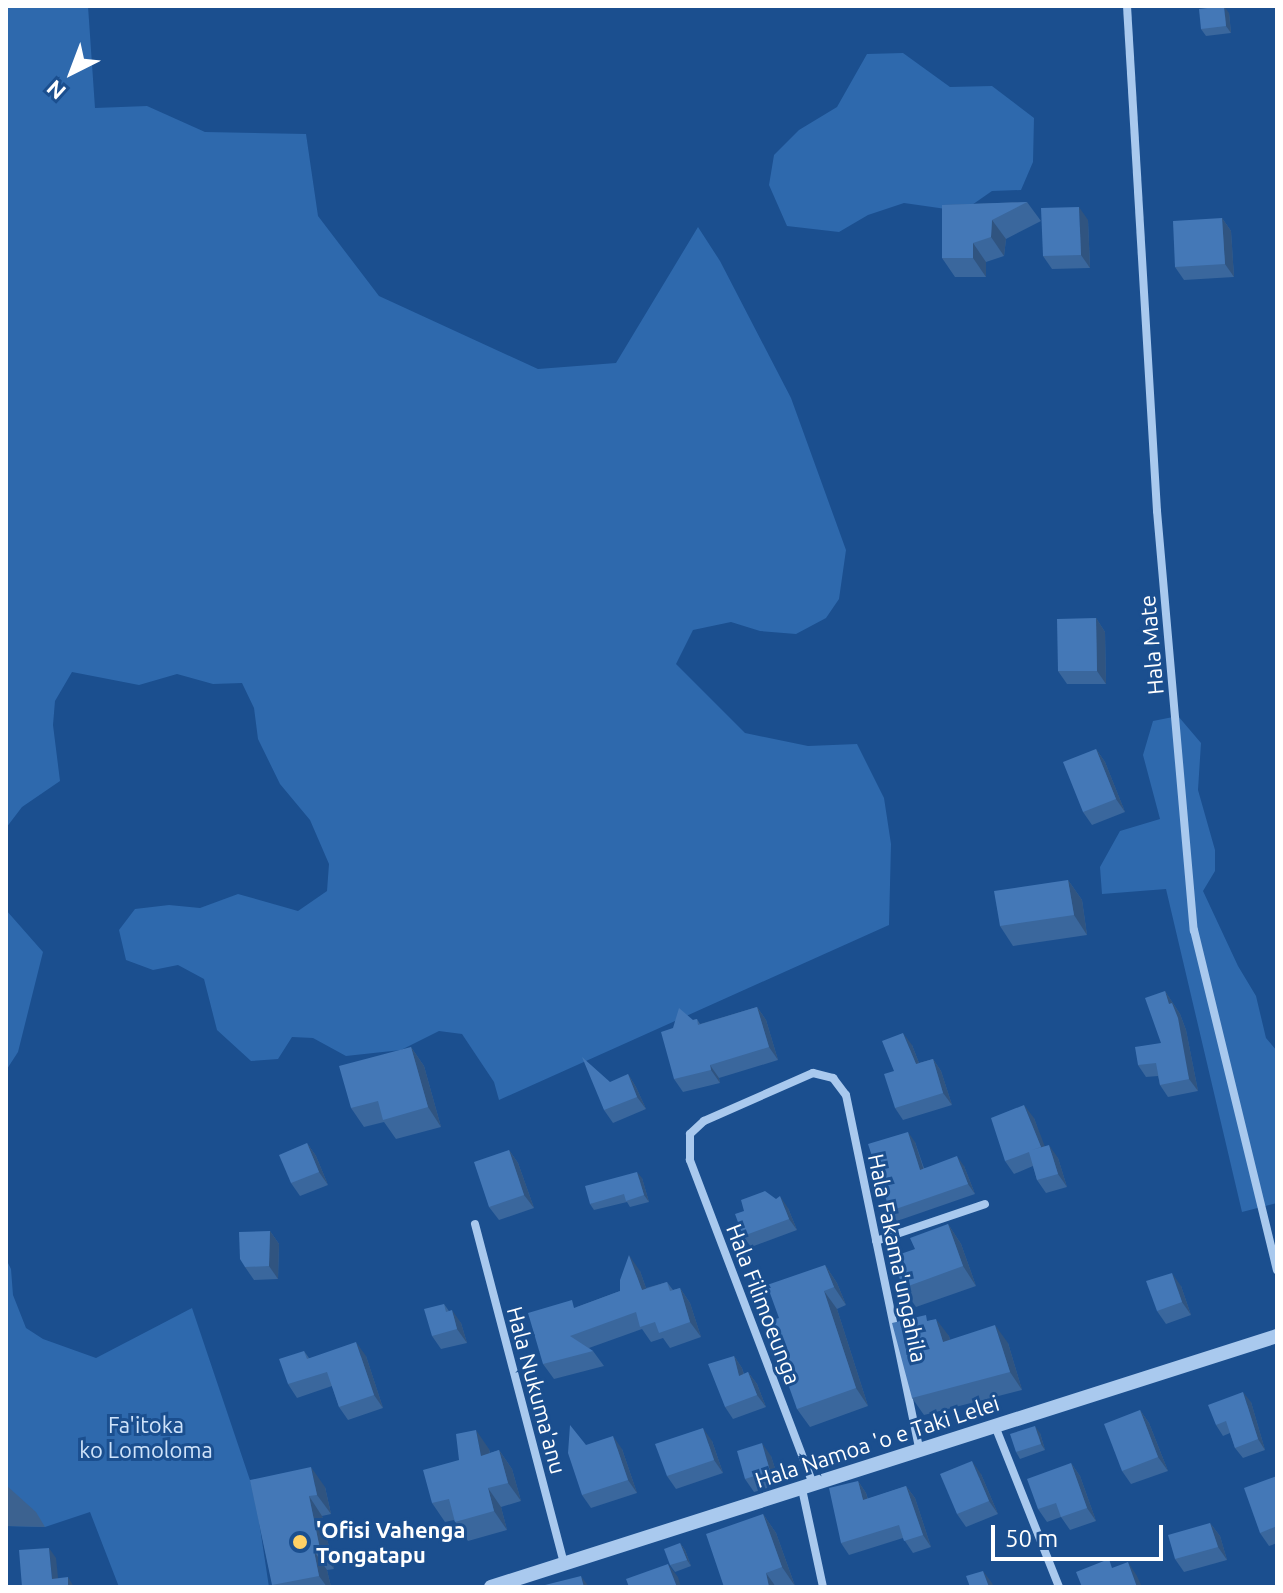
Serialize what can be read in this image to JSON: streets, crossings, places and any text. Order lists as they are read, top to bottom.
{
  "streets": {
    "street": [
      "Hala Mate",
      "Hala Fakama'ungahila",
      "Hala Filimoeunga",
      "Hala Nukuma'anu",
      "Hala Namoa 'o e Taki Lelei"
    ]
  },
  "crossings": [
    ["Hala Fakama'ungahila", "Hala Filimoeunga"],
    ["Hala Fakama'ungahila", "Hala Namoa 'o e Taki Lelei"],
    ["Hala Filimoeunga", "Hala Namoa 'o e Taki Lelei"],
    ["Hala Nukuma'anu", "Hala Namoa 'o e Taki Lelei"]
  ],
  "parks": ["Fa'itoka ko Lomoloma"],
  "places": ["'Ofisi Vahenga Tongatapu"],
  "scale_bar": "50 m",
  "north": "bottom left"
}
